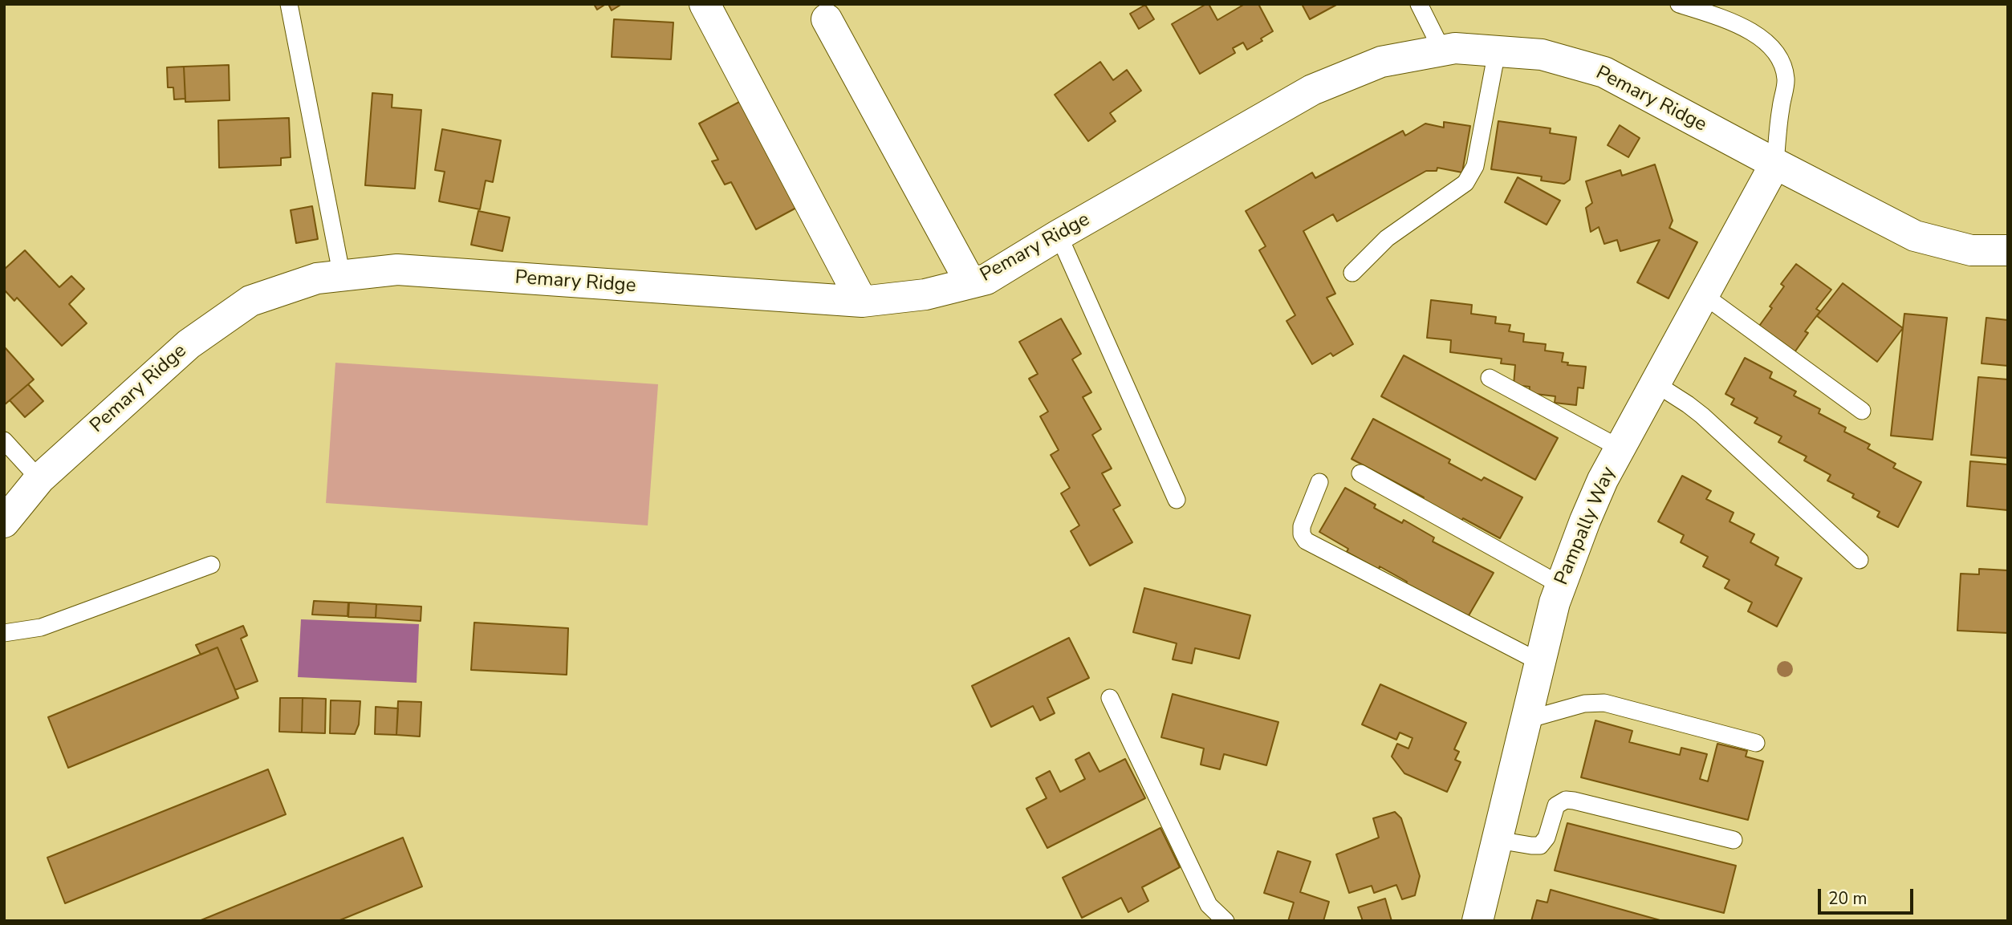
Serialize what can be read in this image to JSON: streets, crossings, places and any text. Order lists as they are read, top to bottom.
{
  "streets": {
    "street": ["Pemary Ridge", "Pampally Way"]
  },
  "crossings": [
    ["Pemary Ridge", "Pampally Way"]
  ],
  "scale_bar": "20 m"
}
